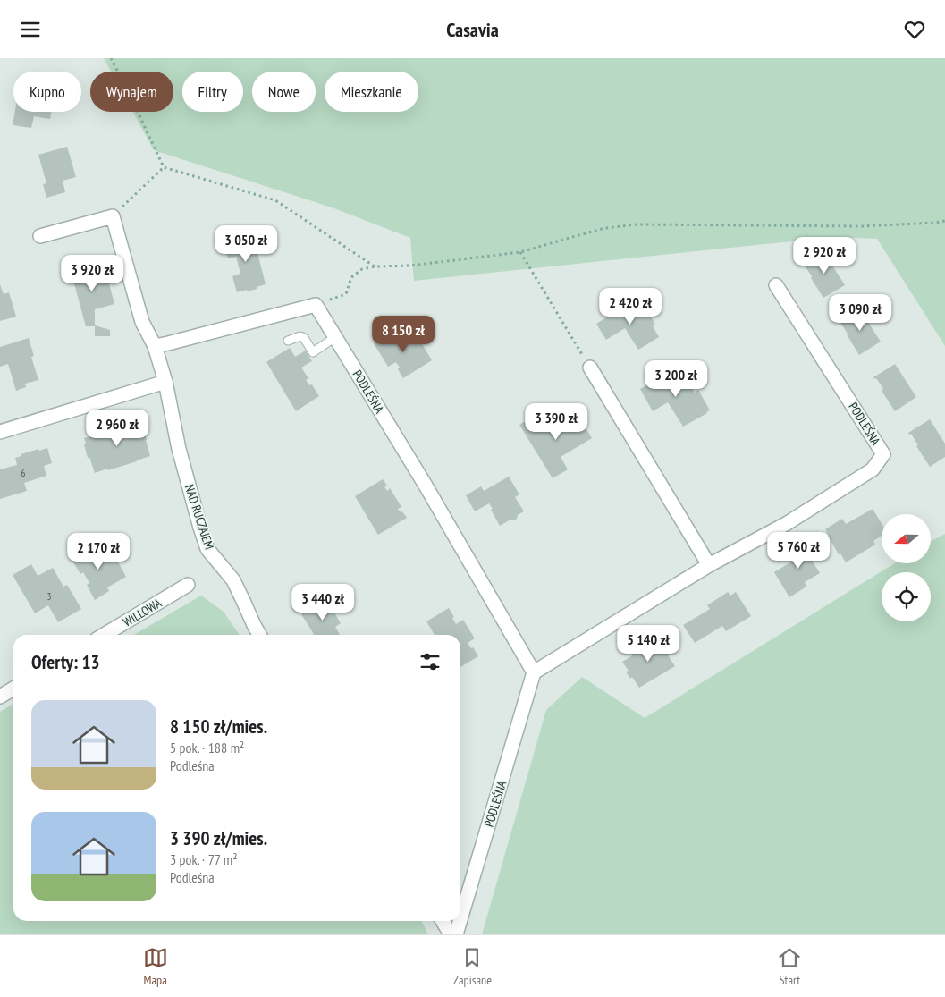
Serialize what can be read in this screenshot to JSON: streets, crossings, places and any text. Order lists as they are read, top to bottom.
{
  "streets": {
    "street": ["PODLEŚNA", "NAD RUCZAJEM", "WILLOWA"]
  },
  "house_numbers": ["6", "3"],
  "north": "left",
  "page": {
    "header": "Casavia",
    "chip": [
      "Kupno",
      "Wynajem",
      "Filtry",
      "Nowe",
      "Mieszkanie"
    ],
    "price": [
      "3 050 zł",
      "2 920 zł",
      "3 920 zł",
      "2 420 zł",
      "3 090 zł",
      "8 150 zł",
      "3 200 zł",
      "3 390 zł",
      "2 960 zł",
      "5 760 zł",
      "2 170 zł",
      "3 440 zł",
      "5 140 zł"
    ],
    "heading": "Oferty: 13",
    "list": [
      {
        "name": "8 150 zł/mies.",
        "note": "5 pok. · 188 m² · Podleśna"
      },
      {
        "name": "3 390 zł/mies.",
        "note": "3 pok. · 77 m² · Podleśna"
      }
    ],
    "tabs": ["Mapa", "Zapisane", "Start"]
  }
}
